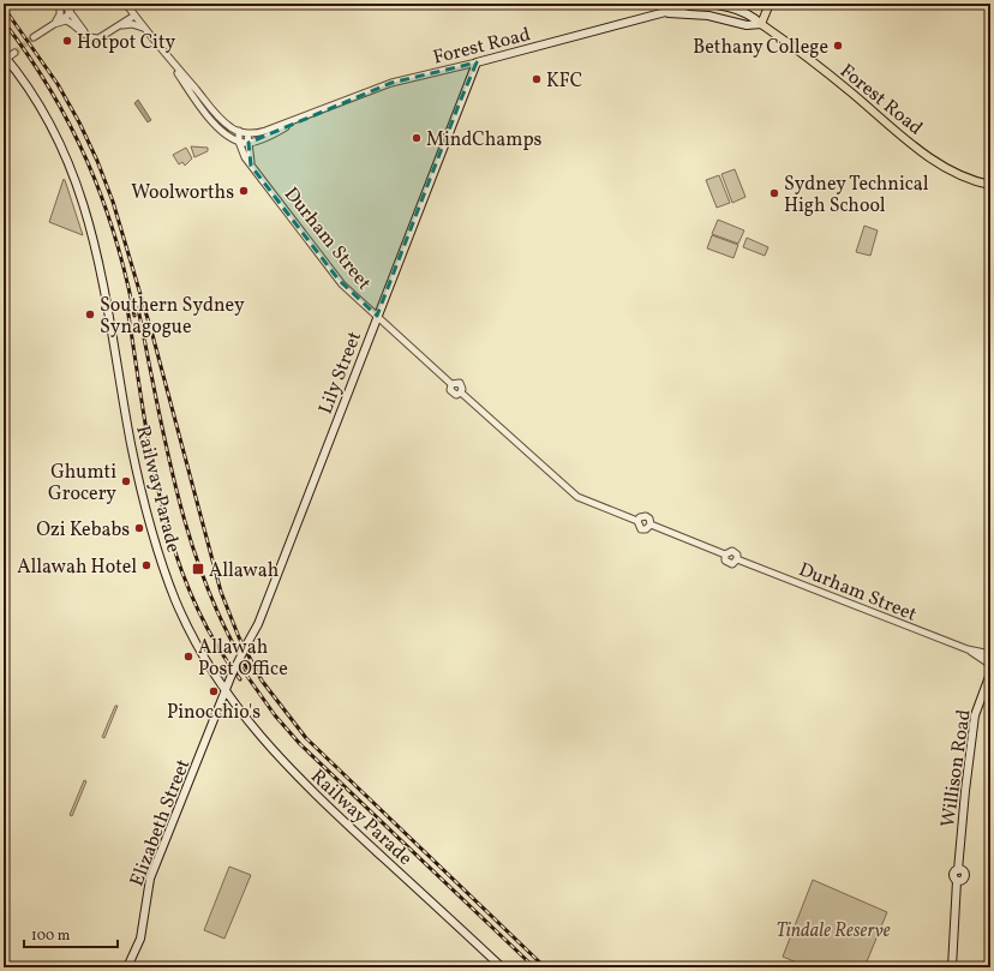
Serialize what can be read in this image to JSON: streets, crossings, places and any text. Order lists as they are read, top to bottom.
{
  "streets": {
    "main road": [
      "Forest Road",
      "Lily Street",
      "Railway Parade",
      "Willison Road",
      "Elizabeth Street"
    ],
    "street": ["Durham Street"]
  },
  "crossings": [
    ["Forest Road", "Durham Street"],
    ["Forest Road", "Lily Street"],
    ["Durham Street", "Lily Street"],
    ["Lily Street", "Railway Parade"],
    ["Lily Street", "Elizabeth Street"],
    ["Railway Parade", "Elizabeth Street"]
  ],
  "parks": ["Tindale Reserve"],
  "places": {
    "other": [
      "Hotpot City",
      "Bethany College",
      "KFC",
      "MindChamps",
      "Woolworths",
      "Sydney Technical High School",
      "Southern Sydney Synagogue",
      "Ghumti Grocery",
      "Ozi Kebabs",
      "Allawah Hotel",
      "Allawah Post Office",
      "Pinocchio's"
    ],
    "transit": ["Allawah"]
  },
  "scale_bar": "100 m"
}
